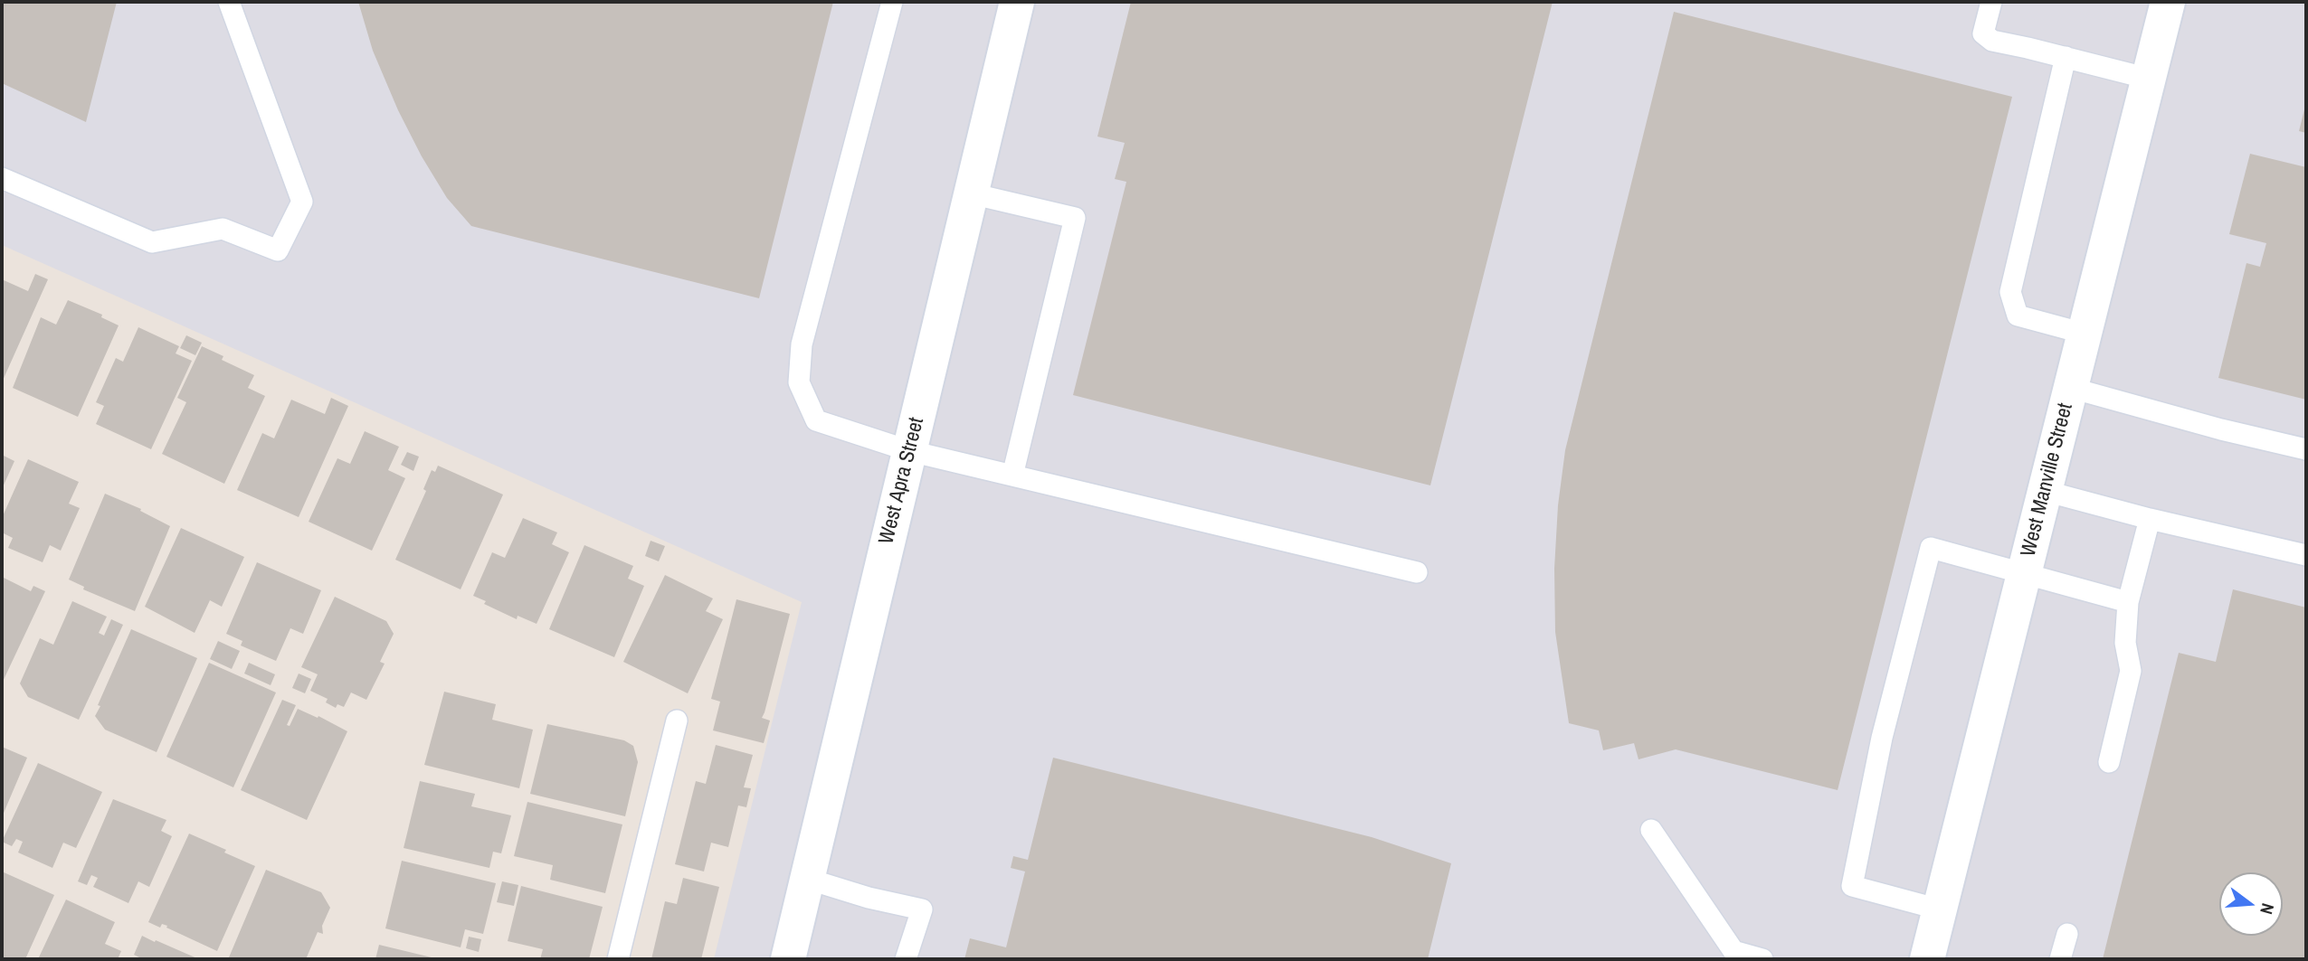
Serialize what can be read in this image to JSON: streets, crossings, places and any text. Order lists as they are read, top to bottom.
{
  "streets": {
    "street": ["West Manville Street", "West Apra Street"]
  },
  "north": "right"
}
